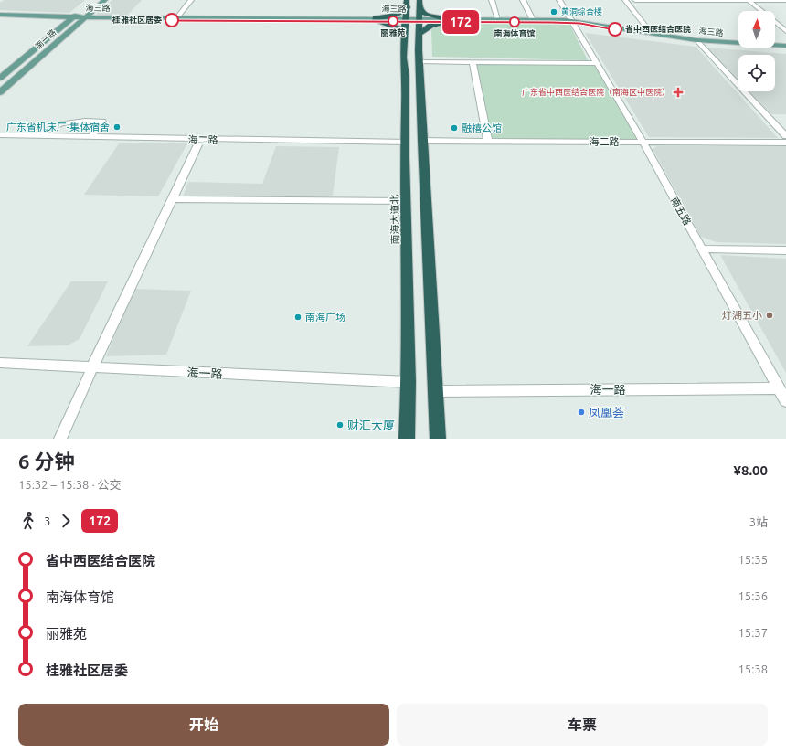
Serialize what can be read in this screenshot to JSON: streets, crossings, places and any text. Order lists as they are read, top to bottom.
{
  "streets": {
    "highway": ["南海大道北"],
    "main road": ["海三路", "南一路"],
    "street": ["海二路", "南五路", "海一路"]
  },
  "crossings": [
    ["海三路", "南一路"],
    ["海三路", "南五路"],
    ["海三路", "南海大道北"],
    ["海二路", "南五路"],
    ["海二路", "南海大道北"],
    ["南五路", "海一路"],
    ["南海大道北", "海一路"]
  ],
  "places": {
    "other": [
      "黄洞综合楼",
      "桂雅社区居委",
      "丽雅苑",
      "南海体育馆",
      "省中西医结合医院",
      "广东省机床厂-集体宿舍",
      "融禧公馆",
      "灯湖五小",
      "南海广场",
      "凤凰荟",
      "财汇大厦"
    ],
    "health": ["广东省中西医结合医院（南海区中医院）"]
  },
  "lines": ["bus line 172"],
  "north": "top",
  "page": {
    "on_map": "172",
    "heading": ["6 分钟", "15:32 – 15:38 · 公交", "¥8.00"],
    "legs": ["3", "172", "3站"],
    "list": [
      {
        "name": "省中西医结合医院",
        "value": "15:35"
      },
      {
        "name": "南海体育馆",
        "value": "15:36"
      },
      {
        "name": "丽雅苑",
        "value": "15:37"
      },
      {
        "name": "桂雅社区居委",
        "value": "15:38"
      }
    ],
    "buttons": ["开始", "车票"]
  }
}
